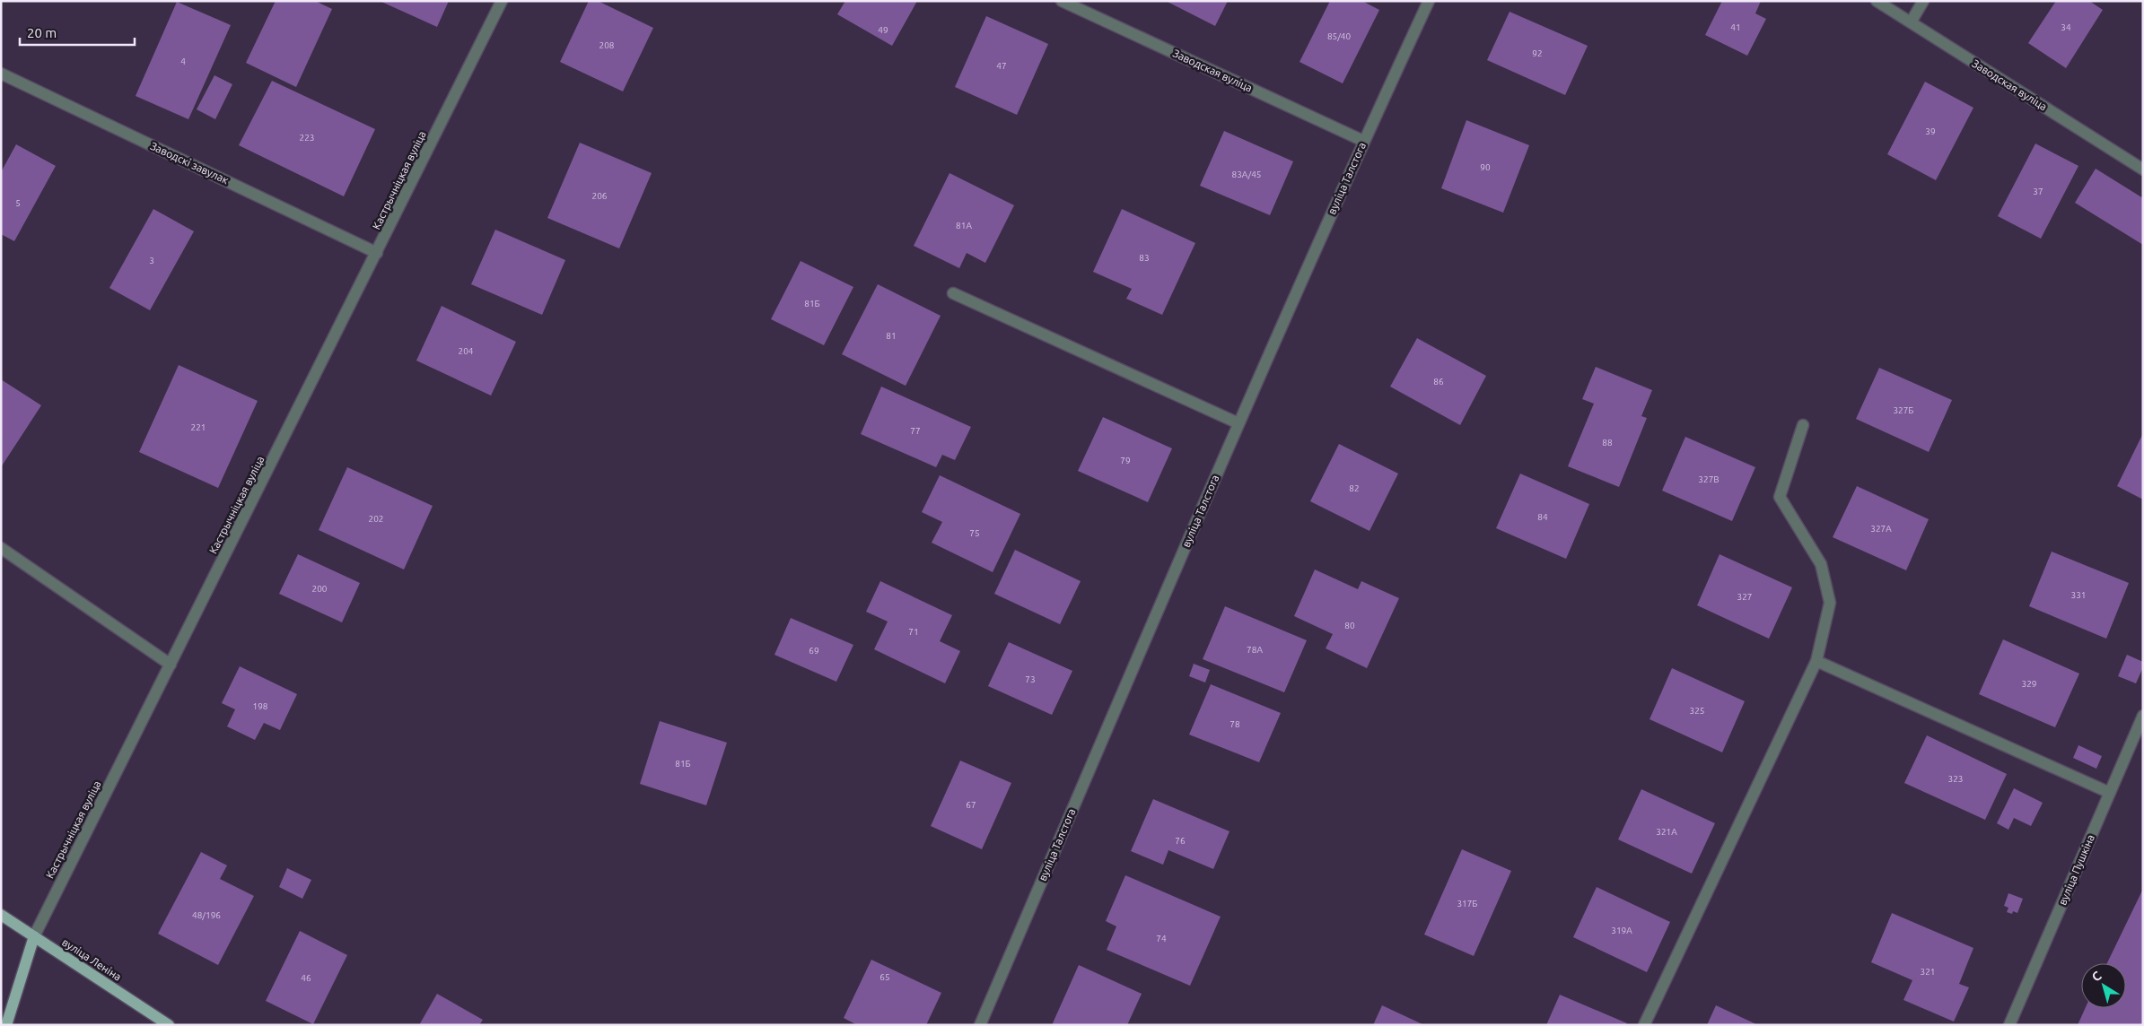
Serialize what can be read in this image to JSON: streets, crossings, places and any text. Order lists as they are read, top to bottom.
{
  "streets": {
    "main road": ["Кастрычніцкая вуліца", "вуліца Леніна"],
    "street": [
      "Заводская вуліца",
      "Заводскі завулак",
      "вуліца Талстога",
      "вуліца Пушкіна"
    ]
  },
  "crossings": [
    ["Заводская вуліца", "вуліца Талстога"],
    ["Заводскі завулак", "Кастрычніцкая вуліца"],
    ["Кастрычніцкая вуліца", "вуліца Леніна"]
  ],
  "house_numbers": [
    "41",
    "34",
    "49",
    "85/40",
    "208",
    "92",
    "4",
    "47",
    "39",
    "223",
    "90",
    "83А/45",
    "37",
    "206",
    "5",
    "81А",
    "83",
    "3",
    "81Б",
    "81",
    "204",
    "86",
    "327Б",
    "221",
    "77",
    "88",
    "79",
    "327В",
    "82",
    "84",
    "202",
    "327А",
    "75",
    "200",
    "331",
    "327",
    "80",
    "71",
    "78А",
    "69",
    "73",
    "329",
    "198",
    "325",
    "78",
    "81Б",
    "323",
    "67",
    "321А",
    "76",
    "317Б",
    "48/196",
    "319А",
    "74",
    "321",
    "65",
    "46"
  ],
  "scale_bar": "20 m",
  "north": "top left"
}
